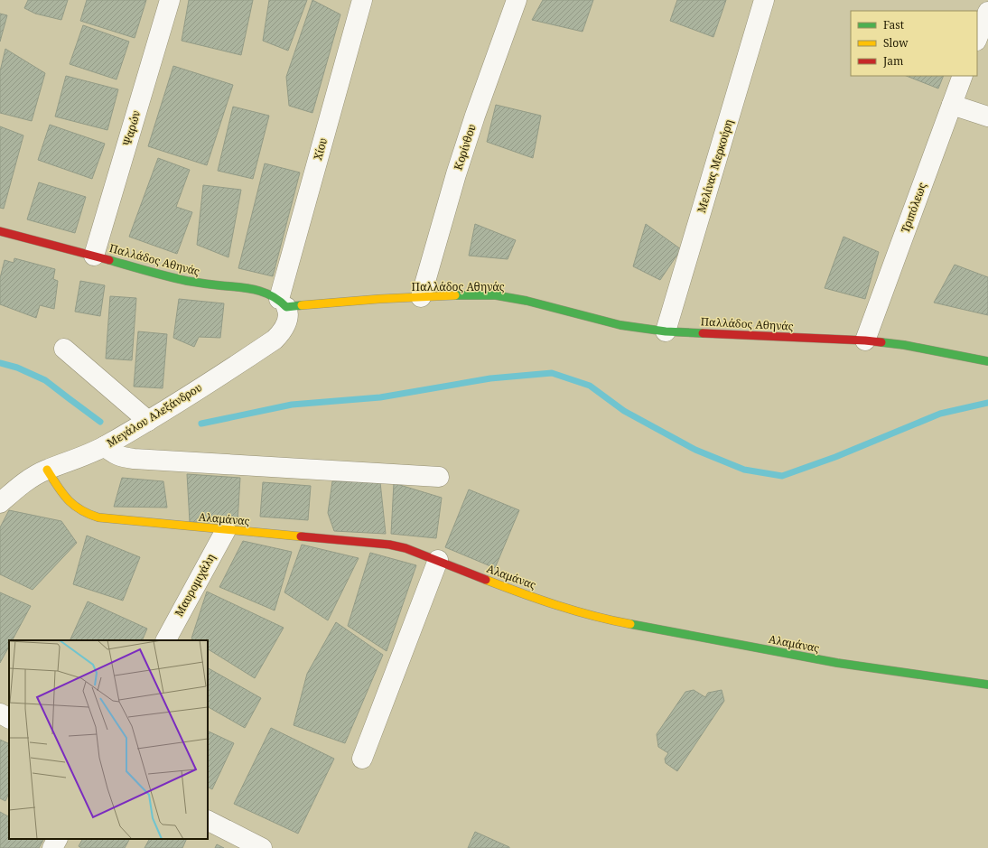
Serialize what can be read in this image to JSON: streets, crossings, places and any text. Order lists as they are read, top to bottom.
{
  "streets": {
    "street": [
      "Ψαρών",
      "Κορίνθου",
      "Χίου",
      "Μελίνας Μερκούρη",
      "Τριπόλεως",
      "Παλλάδος Αθηνάς",
      "Μεγάλου Αλεξάνδρου",
      "Αλαμάνας",
      "Μαυρομιχάλη"
    ]
  },
  "crossings": [
    ["Ψαρών", "Παλλάδος Αθηνάς"],
    ["Κορίνθου", "Παλλάδος Αθηνάς"],
    ["Χίου", "Παλλάδος Αθηνάς"],
    ["Χίου", "Μεγάλου Αλεξάνδρου"],
    ["Μελίνας Μερκούρη", "Παλλάδος Αθηνάς"],
    ["Τριπόλεως", "Παλλάδος Αθηνάς"],
    ["Παλλάδος Αθηνάς", "Μεγάλου Αλεξάνδρου"],
    ["Μεγάλου Αλεξάνδρου", "Αλαμάνας"],
    ["Αλαμάνας", "Μαυρομιχάλη"]
  ],
  "legend": ["Fast", "Slow", "Jam"]
}
